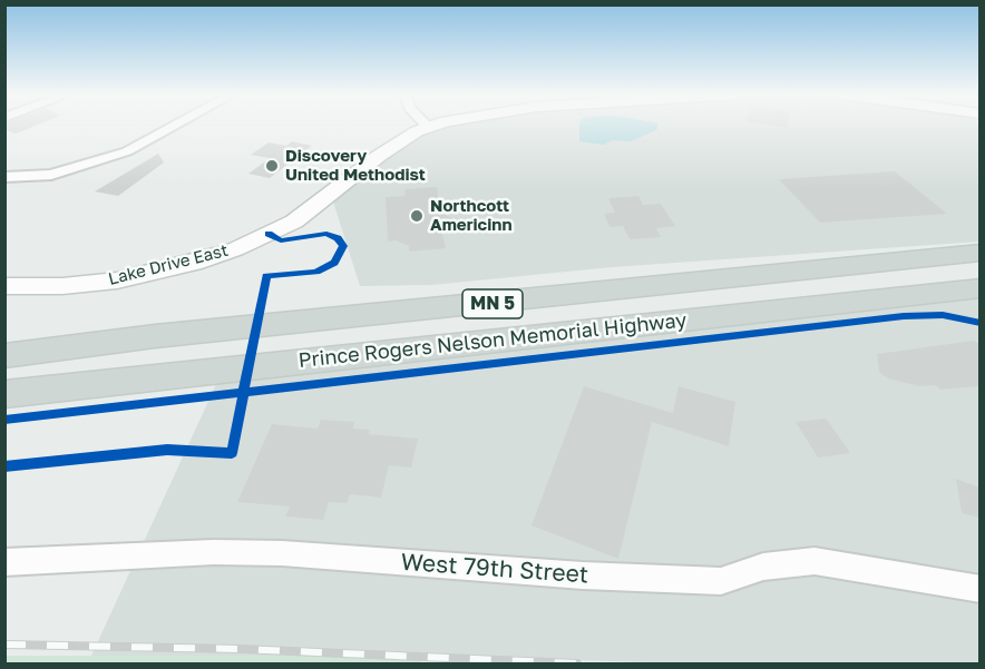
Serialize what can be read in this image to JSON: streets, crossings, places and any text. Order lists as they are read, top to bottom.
{
  "streets": {
    "main road": ["MN 5", "Prince Rogers Nelson Memorial Highway"],
    "street": ["Lake Drive East", "West 79th Street"]
  },
  "places": ["Discovery United Methodist", "Northcott Americinn"]
}
